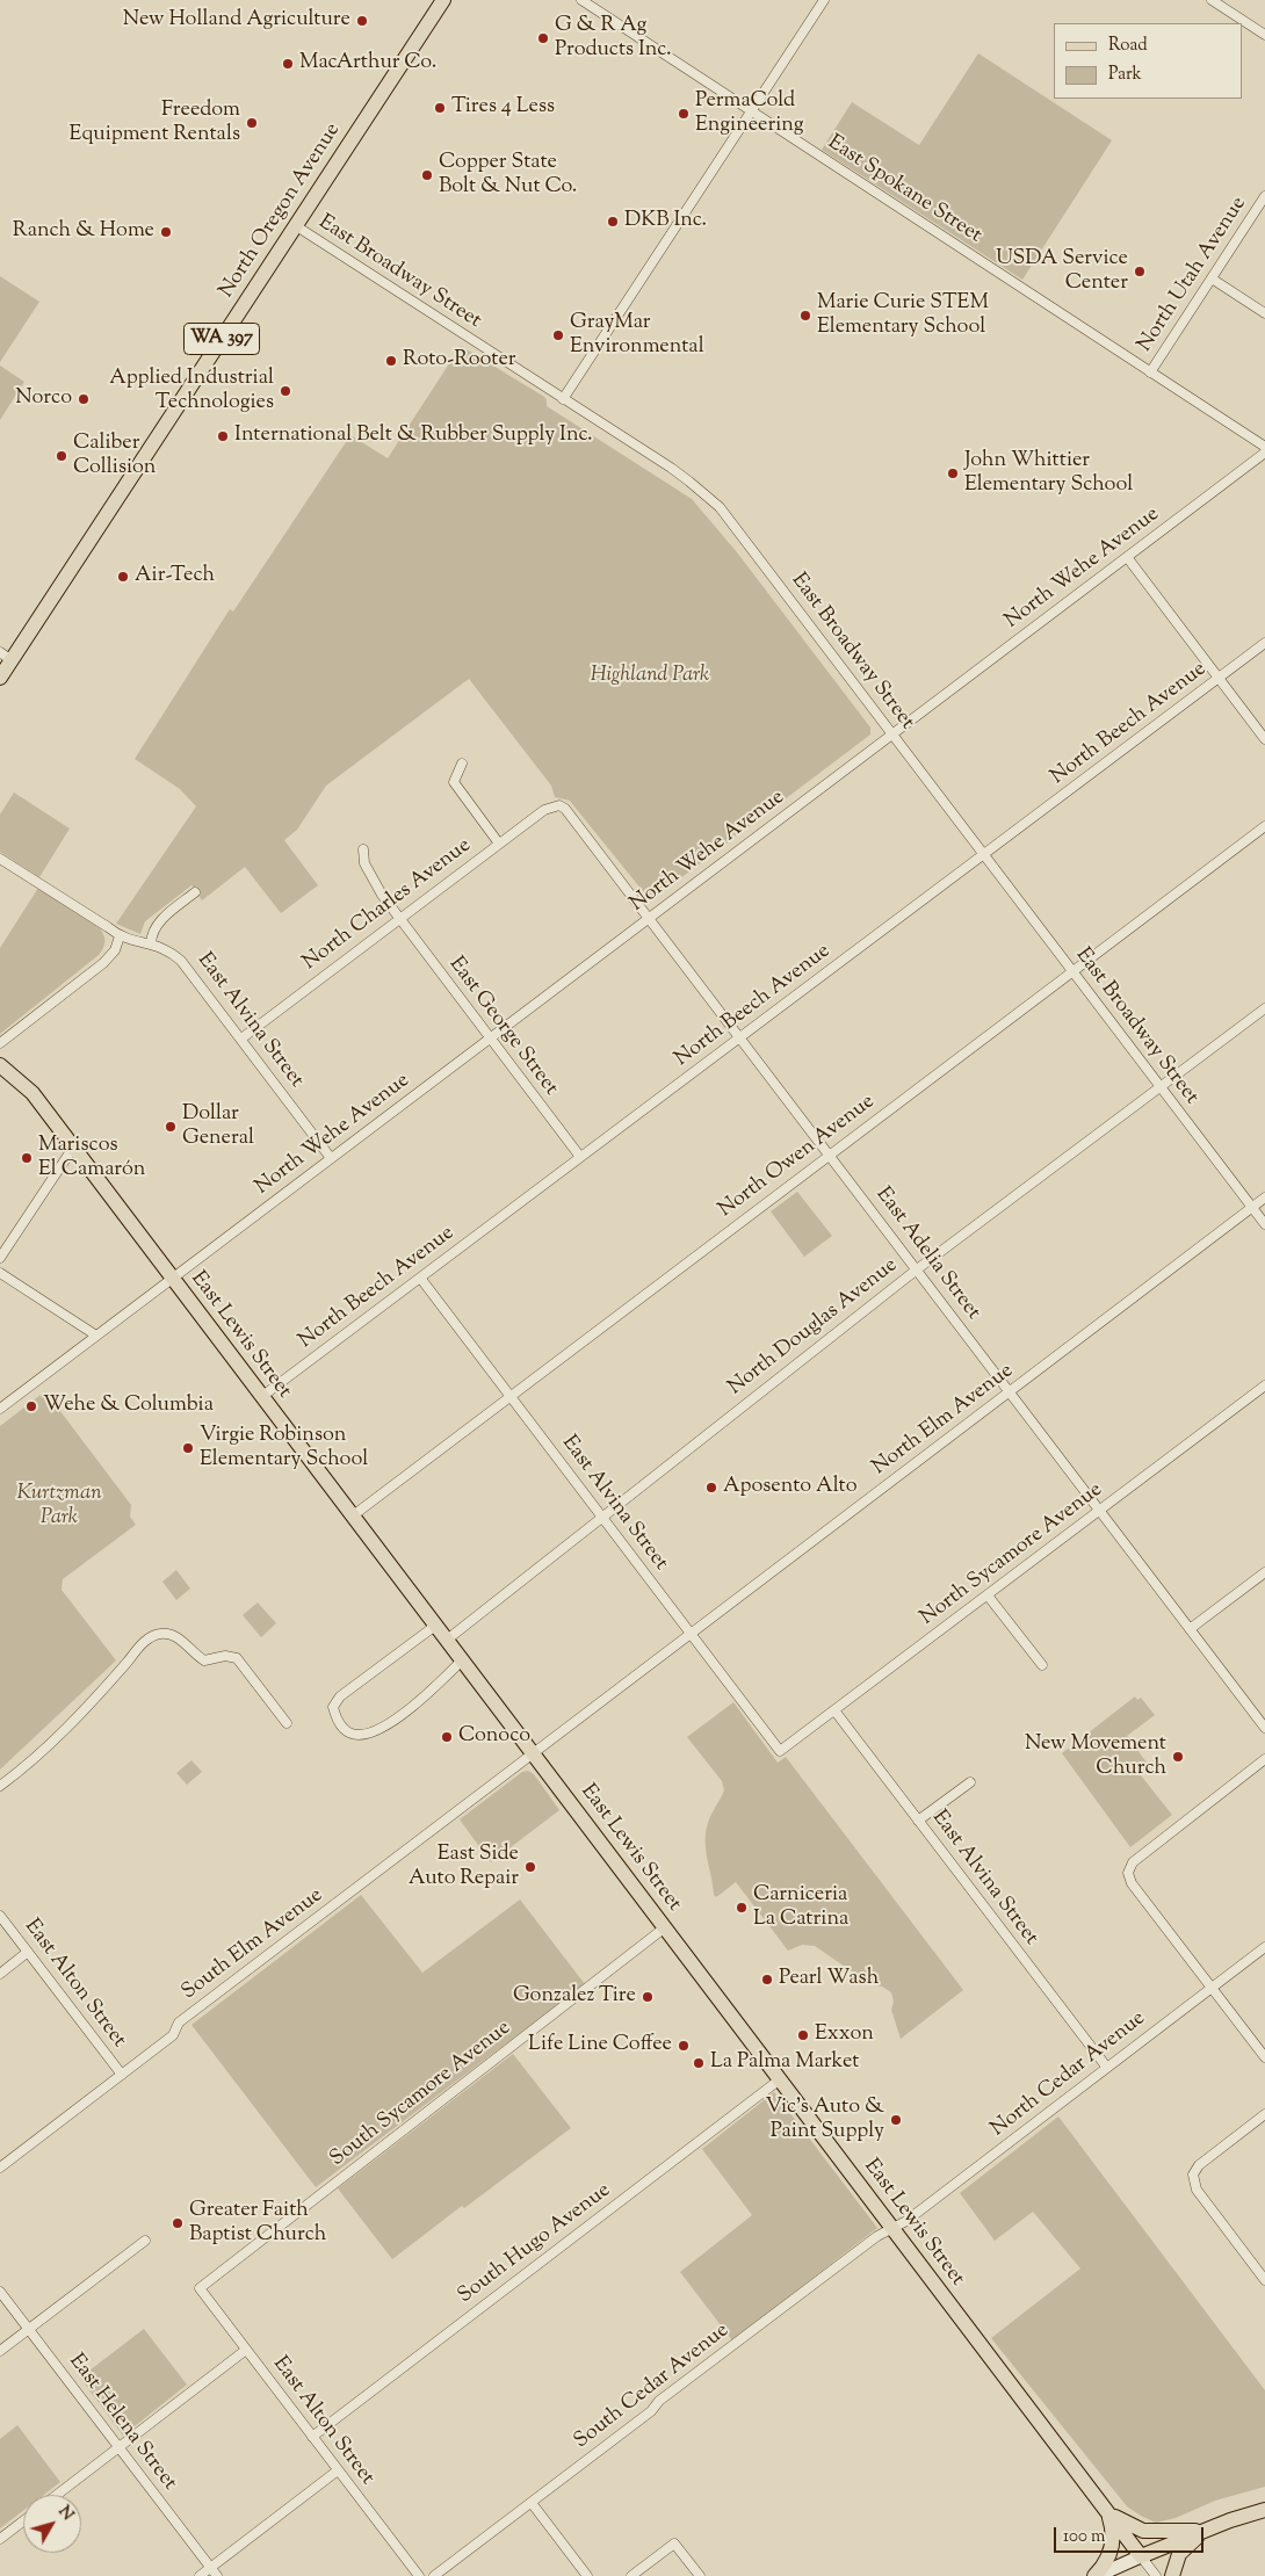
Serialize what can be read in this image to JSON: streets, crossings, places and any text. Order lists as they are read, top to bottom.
{
  "streets": {
    "main road": ["North Oregon Avenue", "WA 397", "East Lewis Street"],
    "street": [
      "East Spokane Street",
      "East Broadway Street",
      "North Utah Avenue",
      "North Wehe Avenue",
      "North Beech Avenue",
      "North Charles Avenue",
      "East Alvina Street",
      "East George Street",
      "North Owen Avenue",
      "East Adelia Street",
      "North Douglas Avenue",
      "North Elm Avenue",
      "North Sycamore Avenue",
      "South Elm Avenue",
      "East Alton Street",
      "North Cedar Avenue",
      "South Sycamore Avenue",
      "South Hugo Avenue",
      "South Cedar Avenue",
      "East Helena Street"
    ]
  },
  "crossings": [
    ["East Spokane Street", "North Utah Avenue"],
    ["North Oregon Avenue", "East Broadway Street"],
    ["East Broadway Street", "North Wehe Avenue"],
    ["East Broadway Street", "North Beech Avenue"],
    ["East Broadway Street", "North Owen Avenue"],
    ["East Broadway Street", "North Douglas Avenue"],
    ["East Broadway Street", "North Elm Avenue"],
    ["North Wehe Avenue", "East Alvina Street"],
    ["North Wehe Avenue", "East George Street"],
    ["North Wehe Avenue", "East Adelia Street"],
    ["North Wehe Avenue", "East Lewis Street"],
    ["North Beech Avenue", "East Alvina Street"],
    ["North Beech Avenue", "East George Street"],
    ["North Beech Avenue", "East Adelia Street"],
    ["North Beech Avenue", "East Lewis Street"],
    ["North Charles Avenue", "East Alvina Street"],
    ["North Charles Avenue", "East George Street"],
    ["North Charles Avenue", "East Adelia Street"],
    ["East Alvina Street", "North Owen Avenue"],
    ["East Alvina Street", "North Douglas Avenue"],
    ["East Alvina Street", "North Elm Avenue"],
    ["East Alvina Street", "North Sycamore Avenue"],
    ["East Alvina Street", "North Cedar Avenue"],
    ["North Owen Avenue", "East Adelia Street"],
    ["North Owen Avenue", "East Lewis Street"],
    ["East Adelia Street", "North Douglas Avenue"],
    ["East Adelia Street", "North Elm Avenue"],
    ["East Adelia Street", "North Sycamore Avenue"],
    ["North Douglas Avenue", "East Lewis Street"],
    ["East Lewis Street", "North Elm Avenue"],
    ["East Lewis Street", "South Elm Avenue"],
    ["East Lewis Street", "North Cedar Avenue"],
    ["East Lewis Street", "South Sycamore Avenue"],
    ["East Lewis Street", "South Hugo Avenue"],
    ["East Lewis Street", "South Cedar Avenue"],
    ["North Elm Avenue", "South Elm Avenue"],
    ["South Elm Avenue", "East Alton Street"],
    ["East Alton Street", "South Sycamore Avenue"],
    ["East Alton Street", "South Hugo Avenue"],
    ["North Cedar Avenue", "South Cedar Avenue"]
  ],
  "parks": ["Highland Park", "Kurtzman Park"],
  "places": [
    "New Holland Agriculture",
    "G & R Ag Products Inc.",
    "MacArthur Co.",
    "Tires 4 Less",
    "PermaCold Engineering",
    "Freedom Equipment Rentals",
    "Copper State Bolt & Nut Co.",
    "DKB Inc.",
    "Ranch & Home",
    "USDA Service Center",
    "Marie Curie STEM Elementary School",
    "GrayMar Environmental",
    "Roto-Rooter",
    "Applied Industrial Technologies",
    "Norco",
    "International Belt & Rubber Supply Inc.",
    "Caliber Collision",
    "John Whittier Elementary School",
    "Air-Tech",
    "Dollar General",
    "Mariscos El Camarón",
    "Wehe & Columbia",
    "Virgie Robinson Elementary School",
    "Aposento Alto",
    "Conoco",
    "New Movement Church",
    "East Side Auto Repair",
    "Carniceria La Catrina",
    "Pearl Wash",
    "Gonzalez Tire",
    "Exxon",
    "Life Line Coffee",
    "La Palma Market",
    "Vic's Auto & Paint Supply",
    "Greater Faith Baptist Church"
  ],
  "legend": ["Road", "Park"],
  "scale_bar": "100 m",
  "north": "top right"
}
